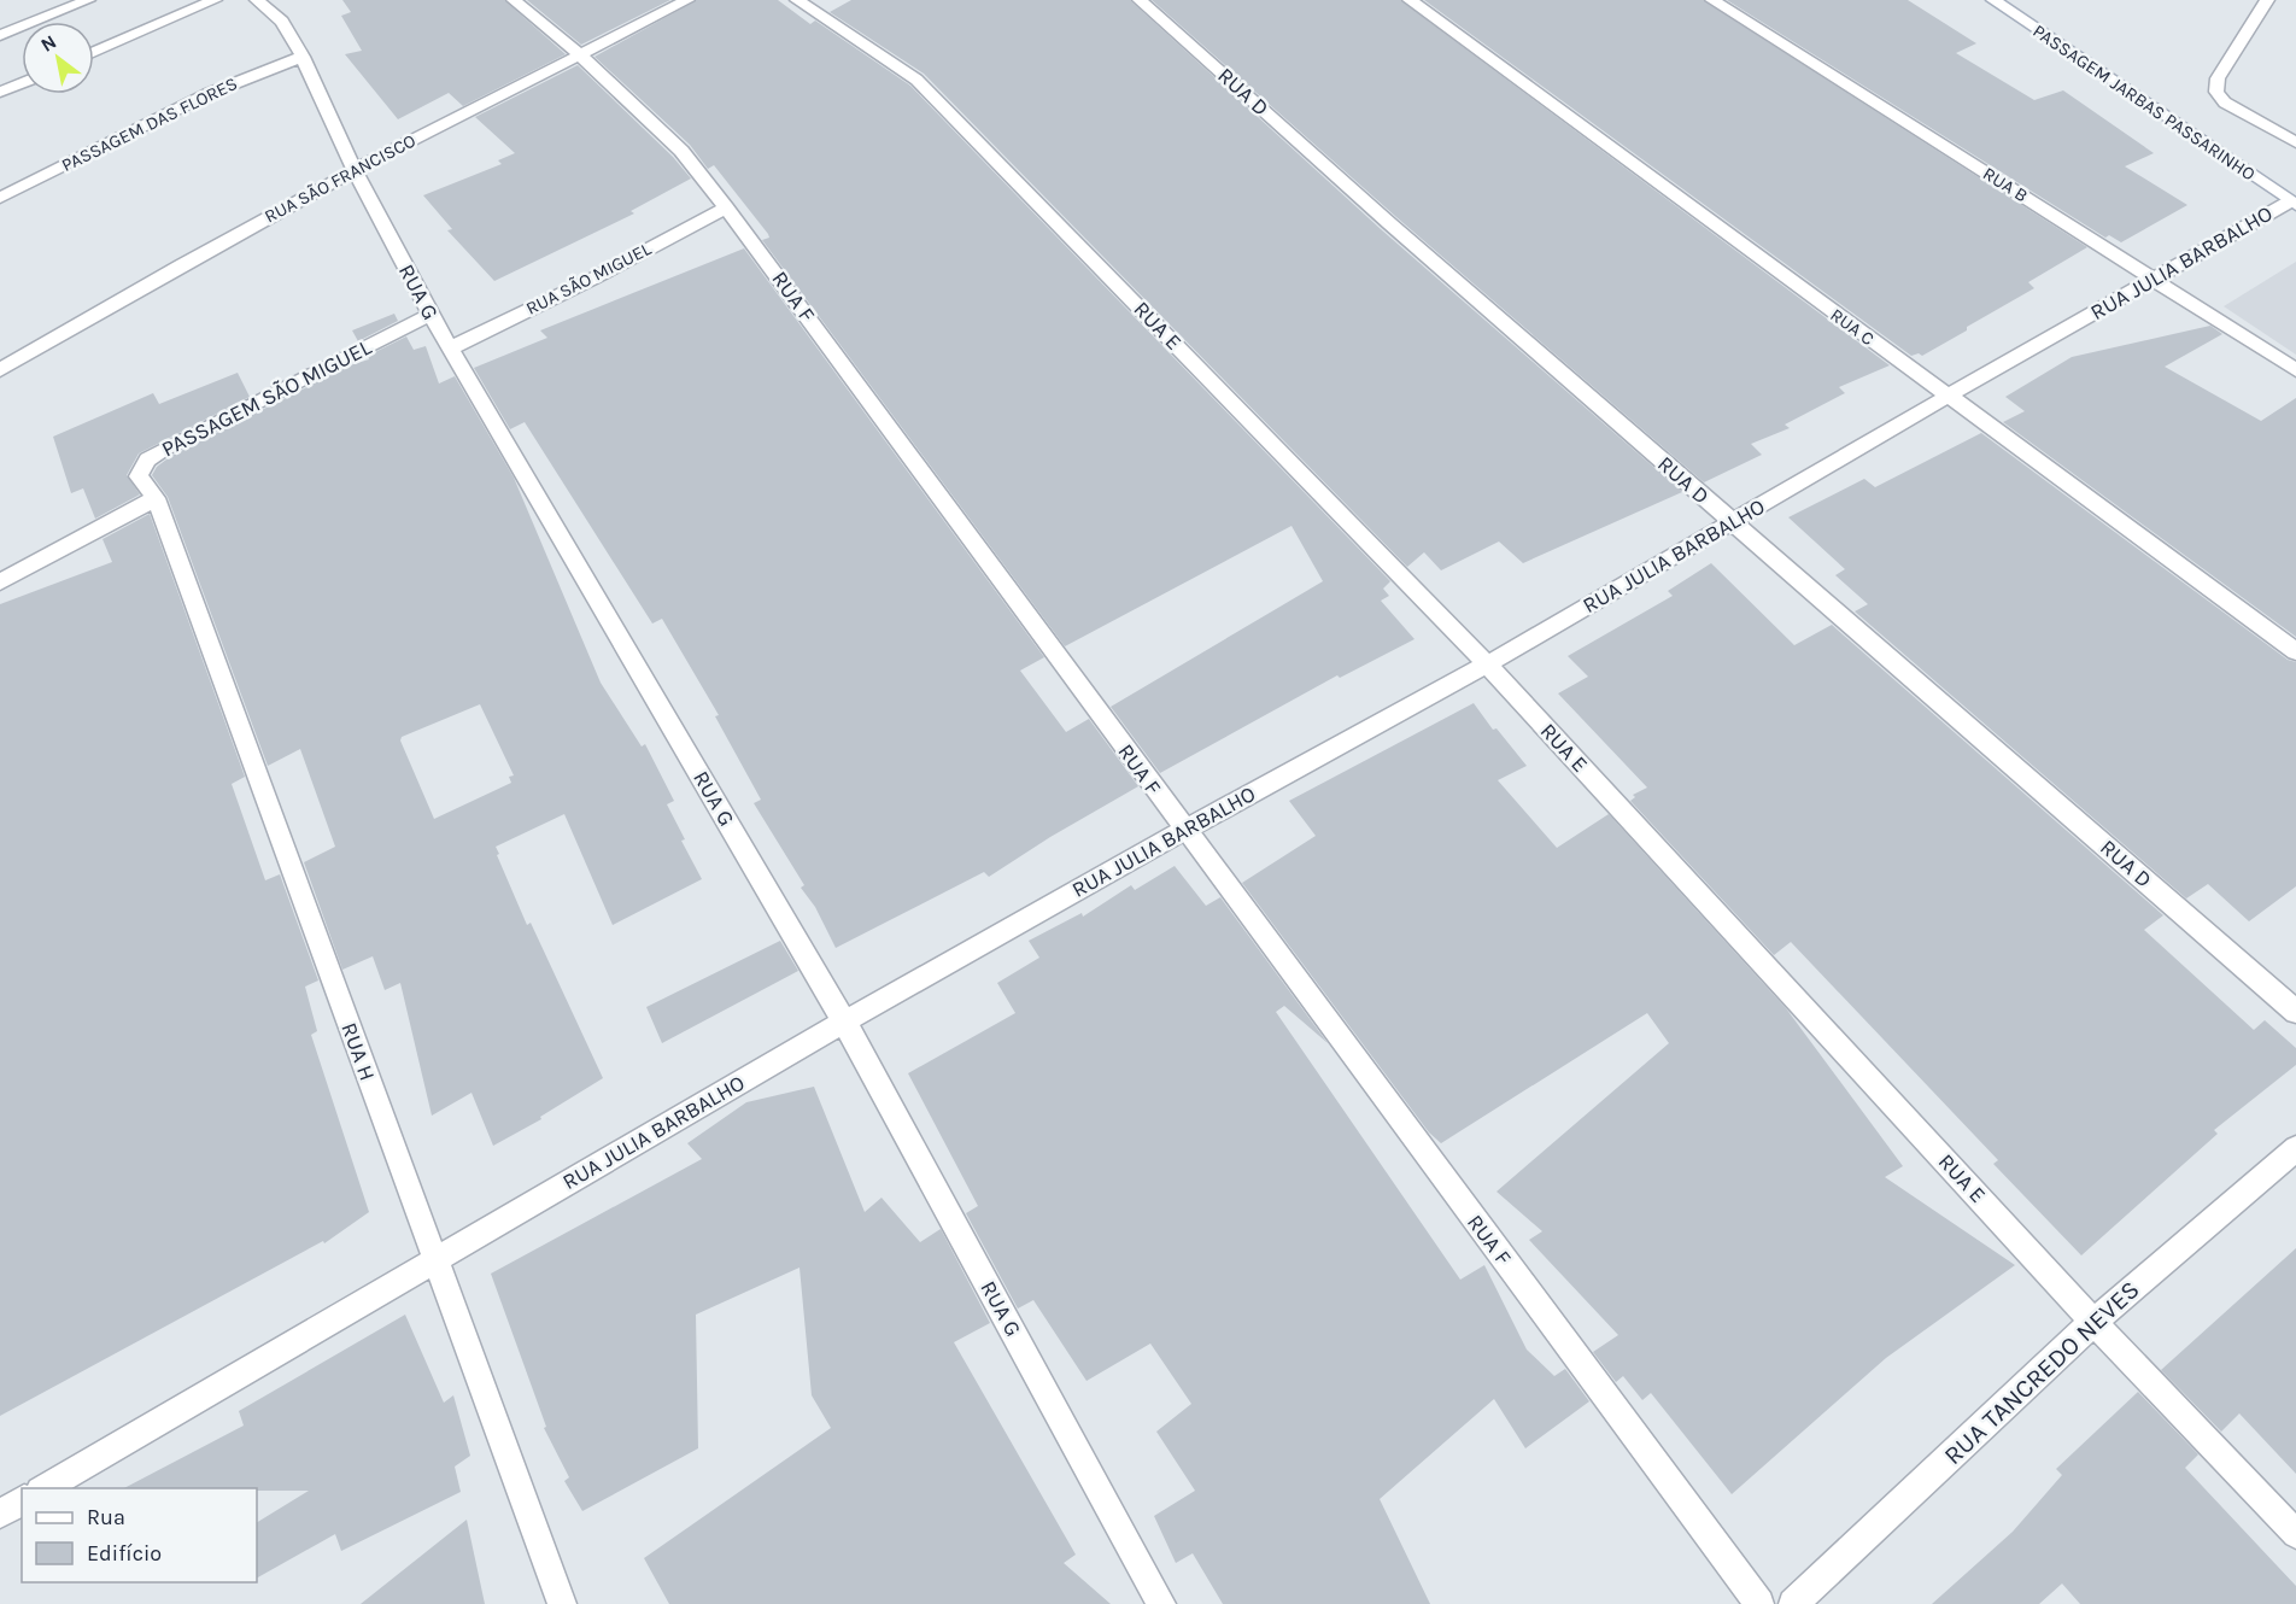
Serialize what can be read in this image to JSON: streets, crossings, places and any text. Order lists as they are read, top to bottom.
{
  "streets": {
    "street": [
      "RUA D",
      "PASSAGEM JARBAS PASSARINHO",
      "PASSAGEM DAS FLORES",
      "RUA SÃO FRANCISCO",
      "RUA B",
      "RUA JULIA BARBALHO",
      "RUA SÃO MIGUEL",
      "RUA G",
      "RUA F",
      "RUA E",
      "RUA C",
      "PASSAGEM SÃO MIGUEL",
      "RUA H",
      "RUA TANCREDO NEVES"
    ]
  },
  "crossings": [
    ["RUA D", "RUA JULIA BARBALHO"],
    ["PASSAGEM JARBAS PASSARINHO", "RUA JULIA BARBALHO"],
    ["PASSAGEM DAS FLORES", "RUA G"],
    ["RUA SÃO FRANCISCO", "RUA G"],
    ["RUA SÃO FRANCISCO", "RUA F"],
    ["RUA B", "RUA JULIA BARBALHO"],
    ["RUA JULIA BARBALHO", "RUA G"],
    ["RUA JULIA BARBALHO", "RUA F"],
    ["RUA JULIA BARBALHO", "RUA E"],
    ["RUA JULIA BARBALHO", "RUA C"],
    ["RUA JULIA BARBALHO", "RUA H"],
    ["RUA SÃO MIGUEL", "RUA G"],
    ["RUA SÃO MIGUEL", "RUA F"],
    ["RUA G", "PASSAGEM SÃO MIGUEL"],
    ["RUA E", "RUA TANCREDO NEVES"],
    ["PASSAGEM SÃO MIGUEL", "RUA H"]
  ],
  "legend": ["Rua", "Edifício"],
  "north": "top left"
}
